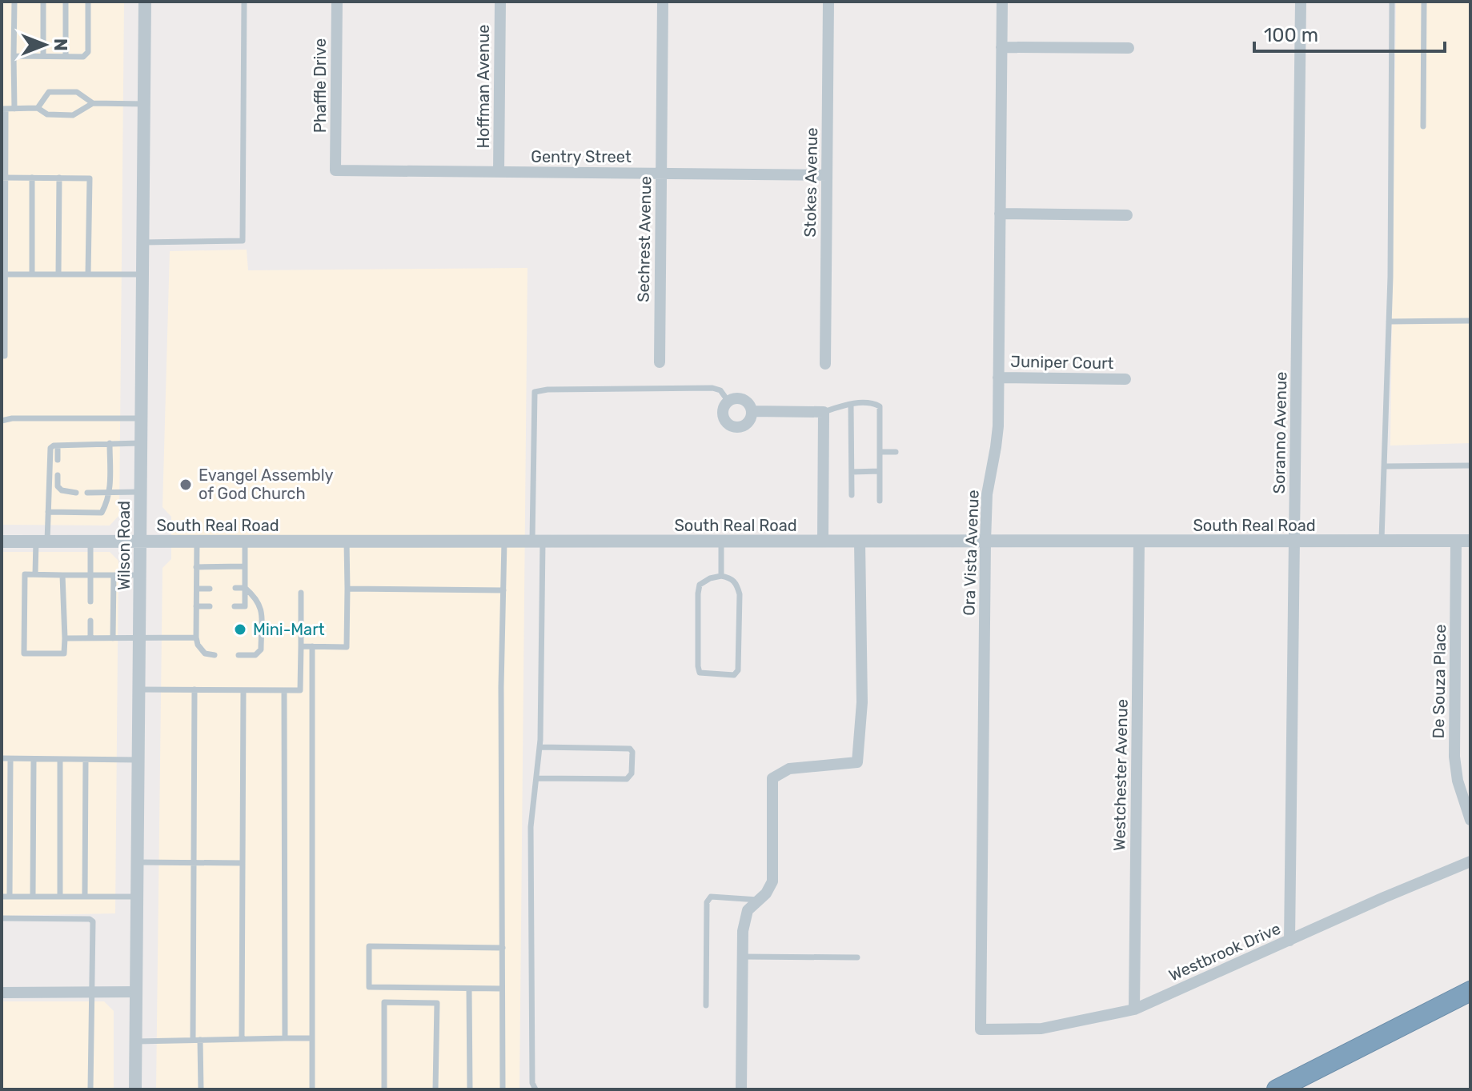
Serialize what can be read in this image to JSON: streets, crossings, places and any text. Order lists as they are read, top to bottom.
{
  "streets": {
    "street": [
      "Phaffle Drive",
      "Hoffman Avenue",
      "Gentry Street",
      "Stokes Avenue",
      "Sechrest Avenue",
      "Juniper Court",
      "Soranno Avenue",
      "South Real Road",
      "Wilson Road",
      "Ora Vista Avenue",
      "De Souza Place",
      "Westchester Avenue",
      "Westbrook Drive"
    ]
  },
  "crossings": [
    ["Phaffle Drive", "Gentry Street"],
    ["Hoffman Avenue", "Gentry Street"],
    ["Gentry Street", "Stokes Avenue"],
    ["Gentry Street", "Sechrest Avenue"],
    ["Juniper Court", "Ora Vista Avenue"],
    ["Soranno Avenue", "South Real Road"],
    ["Soranno Avenue", "Westbrook Drive"],
    ["South Real Road", "Wilson Road"],
    ["South Real Road", "Ora Vista Avenue"],
    ["South Real Road", "De Souza Place"],
    ["South Real Road", "Westchester Avenue"],
    ["Ora Vista Avenue", "Westbrook Drive"],
    ["Westchester Avenue", "Westbrook Drive"]
  ],
  "places": ["Evangel Assembly of God Church", "Mini-Mart"],
  "scale_bar": "100 m",
  "north": "right"
}
